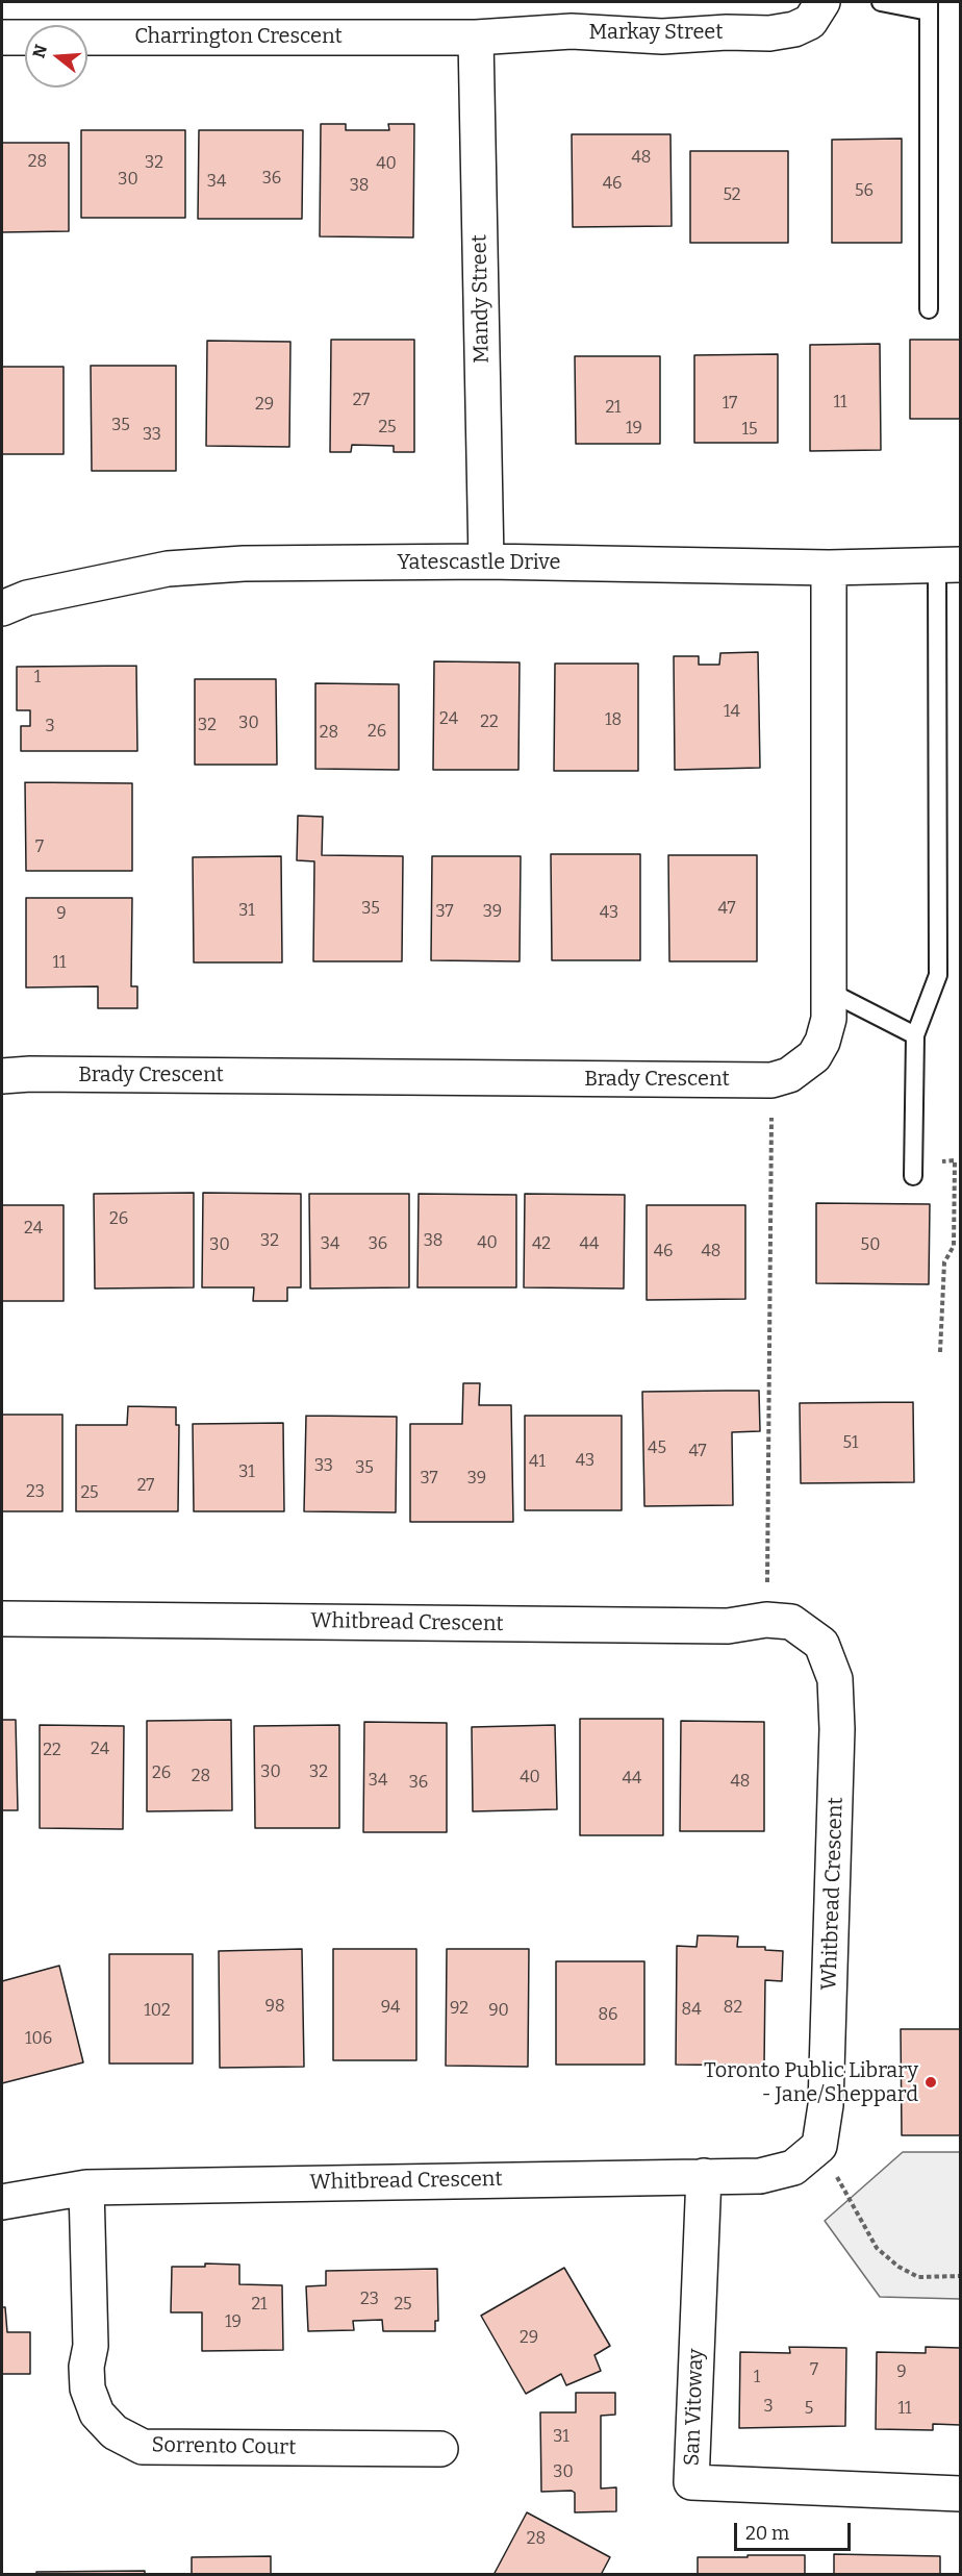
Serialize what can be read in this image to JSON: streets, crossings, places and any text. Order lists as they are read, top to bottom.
{
  "streets": {
    "street": [
      "Markay Street",
      "Charrington Crescent",
      "Mandy Street",
      "Yatescastle Drive",
      "Brady Crescent",
      "Whitbread Crescent",
      "San Vitoway",
      "Sorrento Court"
    ]
  },
  "crossings": [
    ["Markay Street", "Charrington Crescent"],
    ["Markay Street", "Mandy Street"],
    ["Charrington Crescent", "Mandy Street"],
    ["Mandy Street", "Yatescastle Drive"],
    ["Yatescastle Drive", "Brady Crescent"],
    ["Whitbread Crescent", "San Vitoway"],
    ["Whitbread Crescent", "Sorrento Court"]
  ],
  "places": ["Toronto Public Library - Jane/Sheppard"],
  "house_numbers": [
    "48",
    "28",
    "32",
    "40",
    "36",
    "30",
    "34",
    "46",
    "38",
    "56",
    "52",
    "27",
    "11",
    "17",
    "29",
    "21",
    "35",
    "25",
    "19",
    "15",
    "33",
    "1",
    "14",
    "24",
    "18",
    "22",
    "30",
    "32",
    "3",
    "26",
    "28",
    "7",
    "35",
    "47",
    "31",
    "37",
    "39",
    "43",
    "9",
    "11",
    "26",
    "24",
    "32",
    "38",
    "40",
    "34",
    "36",
    "42",
    "44",
    "30",
    "50",
    "46",
    "48",
    "51",
    "45",
    "47",
    "43",
    "41",
    "33",
    "35",
    "31",
    "37",
    "39",
    "27",
    "23",
    "25",
    "24",
    "22",
    "30",
    "32",
    "26",
    "28",
    "40",
    "44",
    "34",
    "48",
    "36",
    "98",
    "94",
    "82",
    "92",
    "84",
    "102",
    "90",
    "86",
    "106",
    "23",
    "21",
    "25",
    "19",
    "29",
    "7",
    "9",
    "1",
    "3",
    "5",
    "11",
    "31",
    "30",
    "28"
  ],
  "scale_bar": "20 m",
  "north": "left"
}
